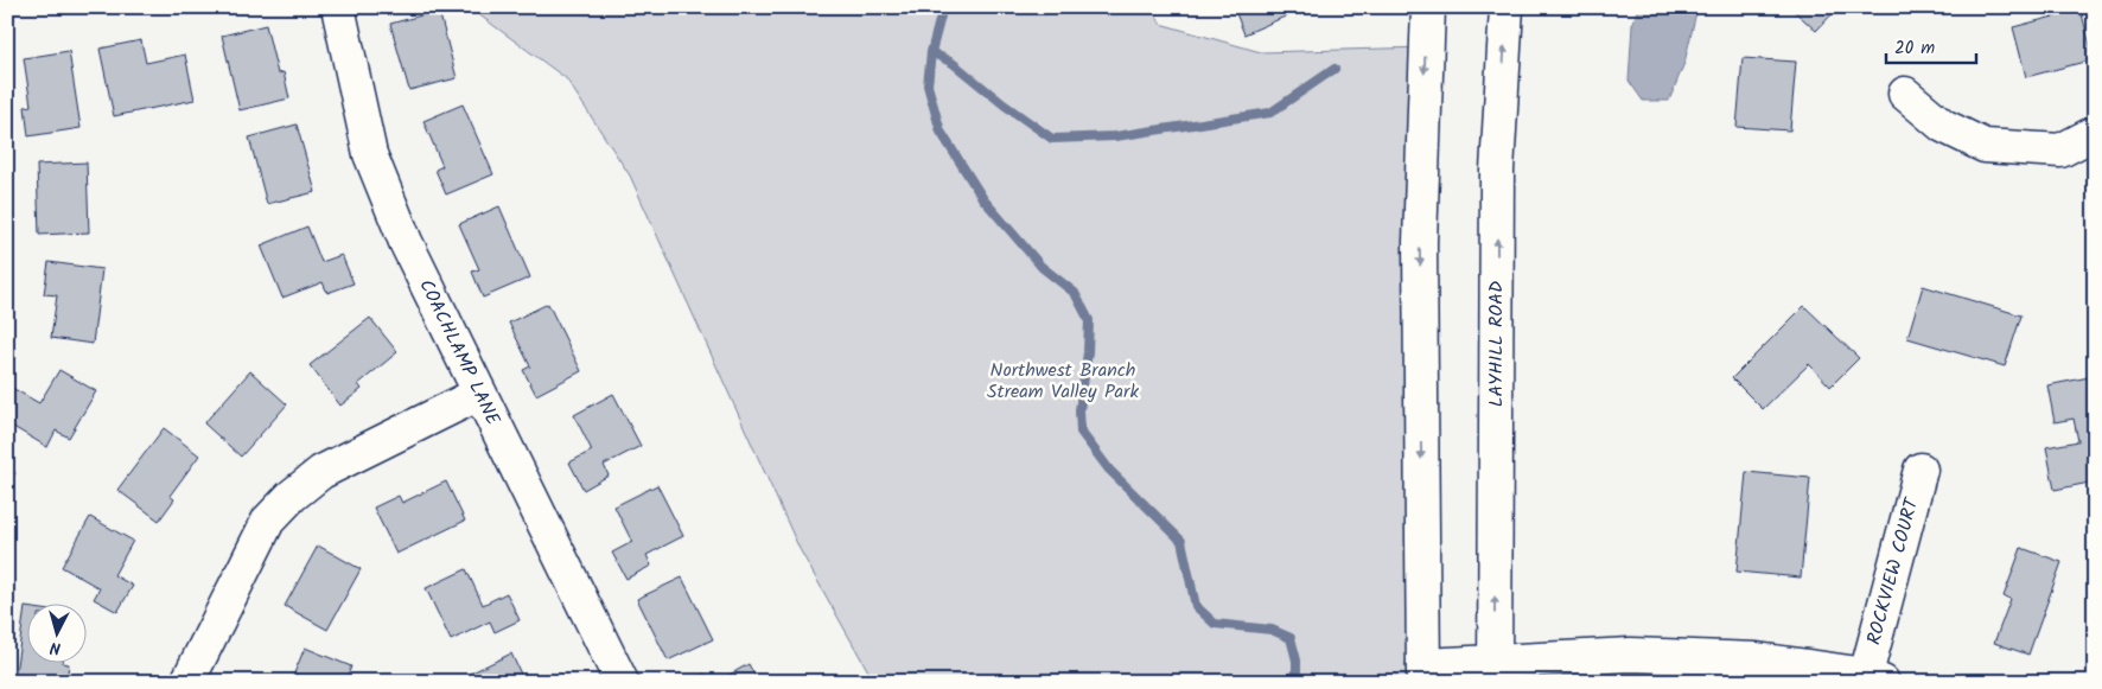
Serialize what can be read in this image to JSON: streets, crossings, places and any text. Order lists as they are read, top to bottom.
{
  "streets": {
    "street": ["LAYHILL ROAD", "COACHLAMP LANE", "ROCKVIEW COURT"]
  },
  "parks": ["Northwest Branch Stream Valley Park"],
  "scale_bar": "20 m",
  "north": "bottom"
}
